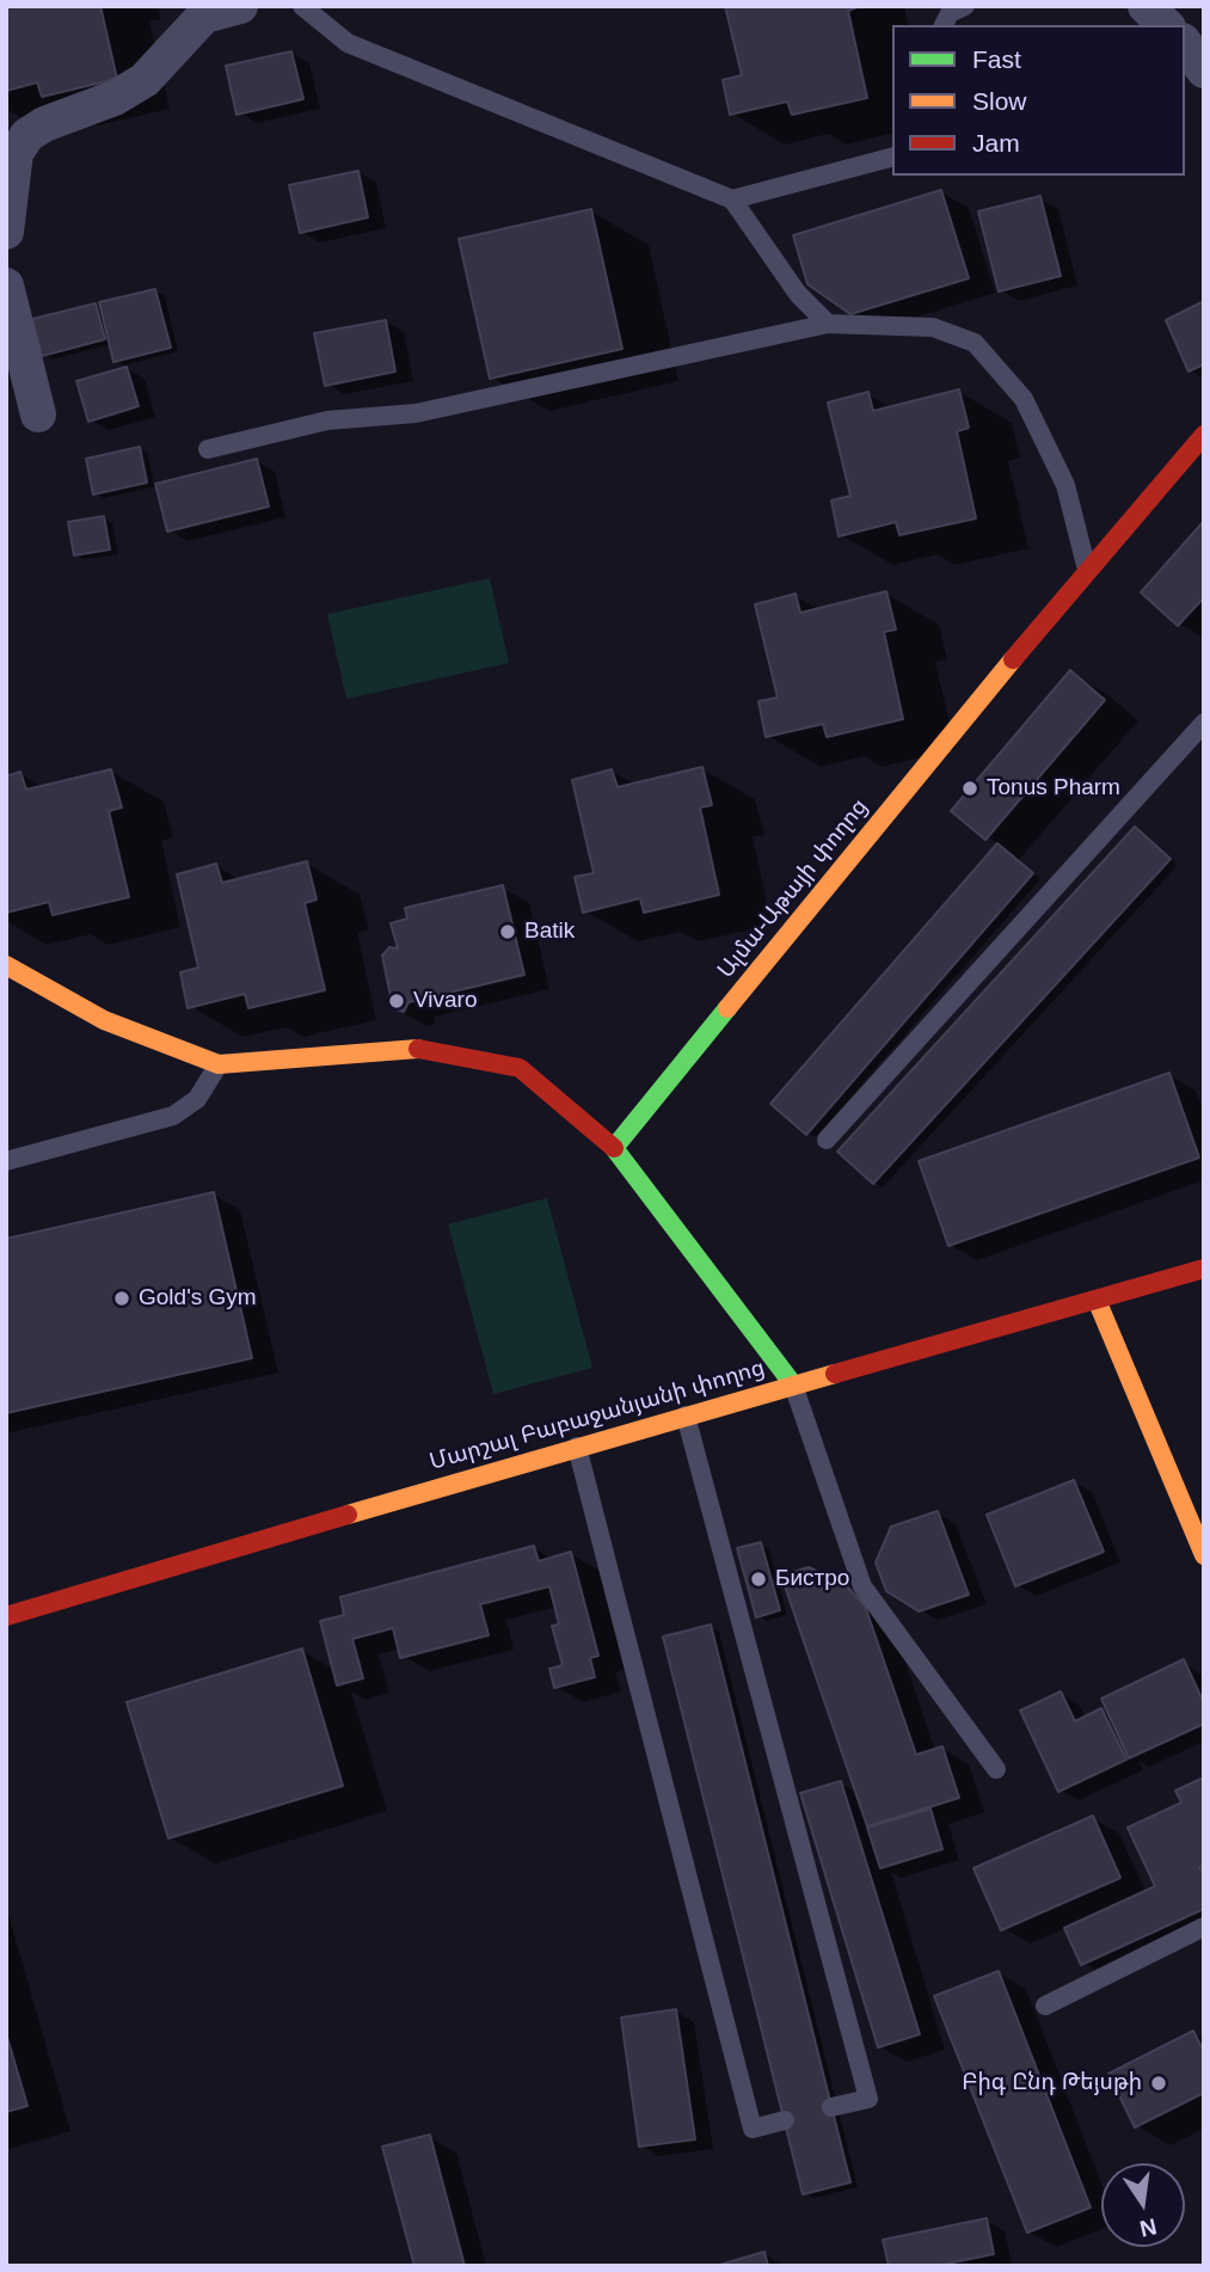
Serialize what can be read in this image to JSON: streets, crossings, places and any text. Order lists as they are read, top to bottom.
{
  "streets": {
    "street": ["Ալմա-Աթայի փողոց", "Մարշալ Բաբաջանյանի փողոց"]
  },
  "places": [
    "Tonus Pharm",
    "Batik",
    "Vivaro",
    "Gold's Gym",
    "Бистро",
    "Բիգ Ընդ Թեյսթի"
  ],
  "legend": ["Fast", "Slow", "Jam"],
  "north": "bottom"
}
